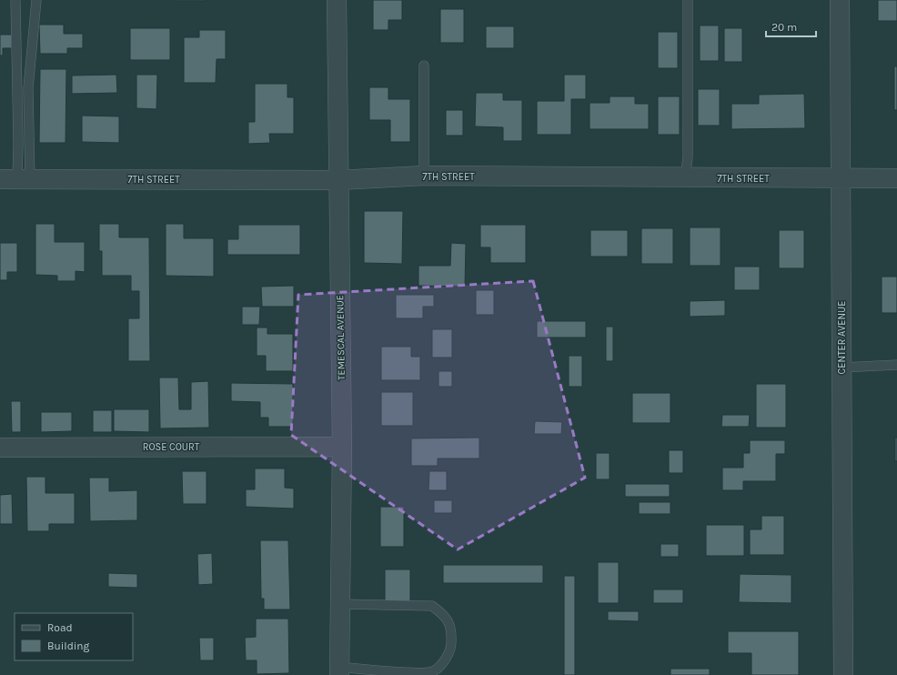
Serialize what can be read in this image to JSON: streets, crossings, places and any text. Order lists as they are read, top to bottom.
{
  "streets": {
    "street": [
      "7TH STREET",
      "TEMESCAL AVENUE",
      "CENTER AVENUE",
      "ROSE COURT"
    ]
  },
  "crossings": [
    ["7TH STREET", "TEMESCAL AVENUE"],
    ["7TH STREET", "CENTER AVENUE"],
    ["TEMESCAL AVENUE", "ROSE COURT"]
  ],
  "legend": ["Road", "Building"],
  "scale_bar": "20 m"
}
